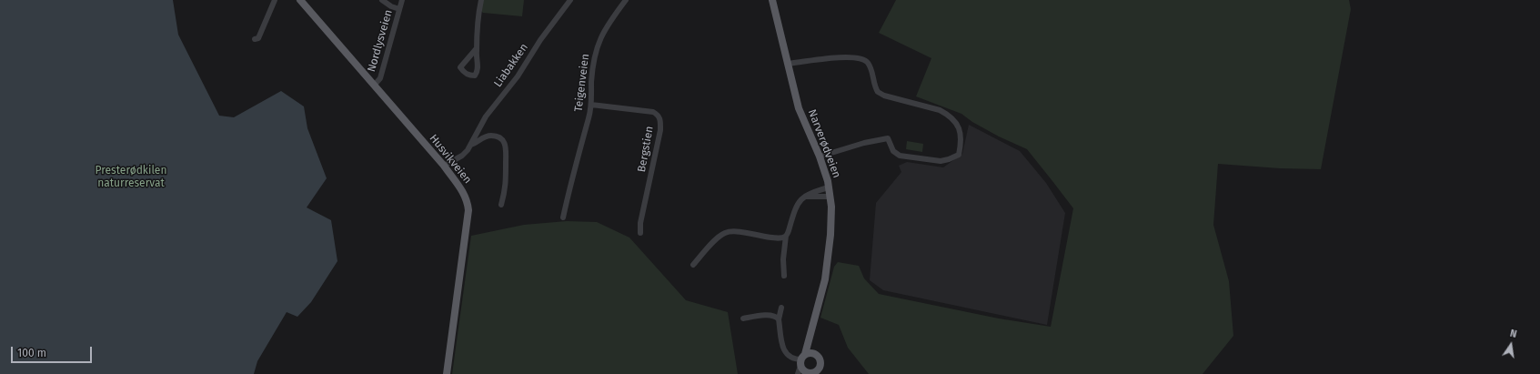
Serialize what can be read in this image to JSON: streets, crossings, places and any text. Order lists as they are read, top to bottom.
{
  "streets": {
    "main road": ["Narverødveien", "Husvikveien"],
    "street": [
      "Nordlysveien",
      "Liabakken",
      "Teigenveien",
      "Bergstien"
    ]
  },
  "crossings": [
    ["Nordlysveien", "Husvikveien"],
    ["Liabakken", "Husvikveien"],
    ["Teigenveien", "Bergstien"]
  ],
  "parks": ["Presterødkilen naturreservat"],
  "scale_bar": "100 m",
  "north": "top"
}
